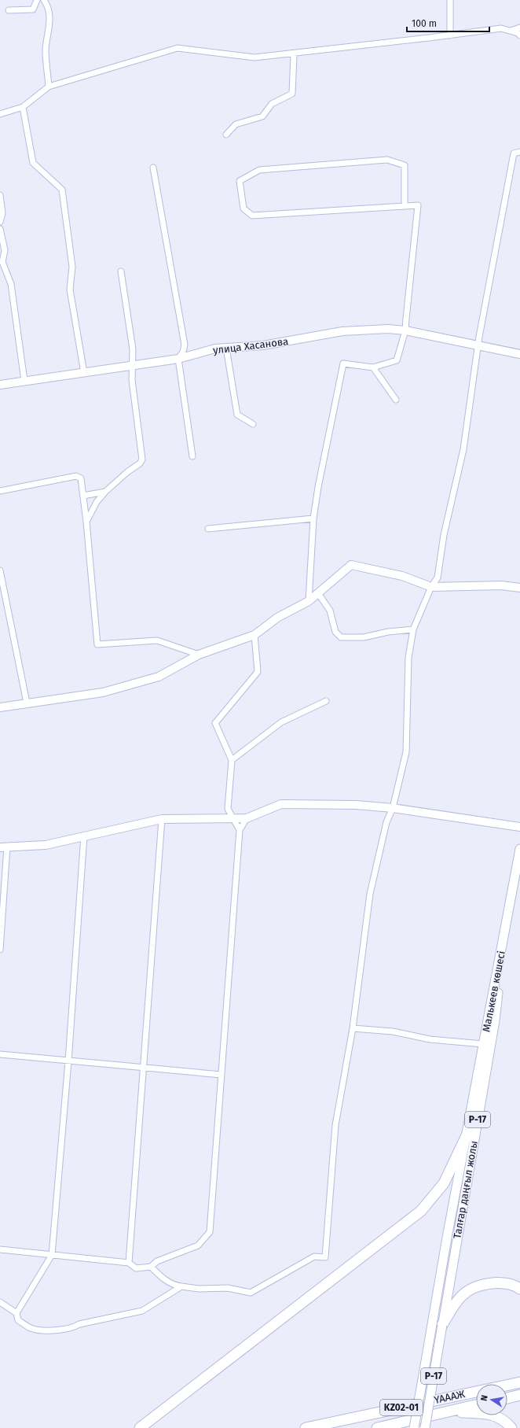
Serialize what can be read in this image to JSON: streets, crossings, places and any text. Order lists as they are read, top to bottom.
{
  "streets": {
    "highway": ["ҮАААЖ", "KZ02-01"],
    "main road": ["Малькеев көшесі", "P-17", "Талғар даңғыл жолы"],
    "street": ["улица Хасанова"]
  },
  "crossings": [
    ["Малькеев көшесі", "Талғар даңғыл жолы"]
  ],
  "scale_bar": "100 m",
  "north": "left"
}
